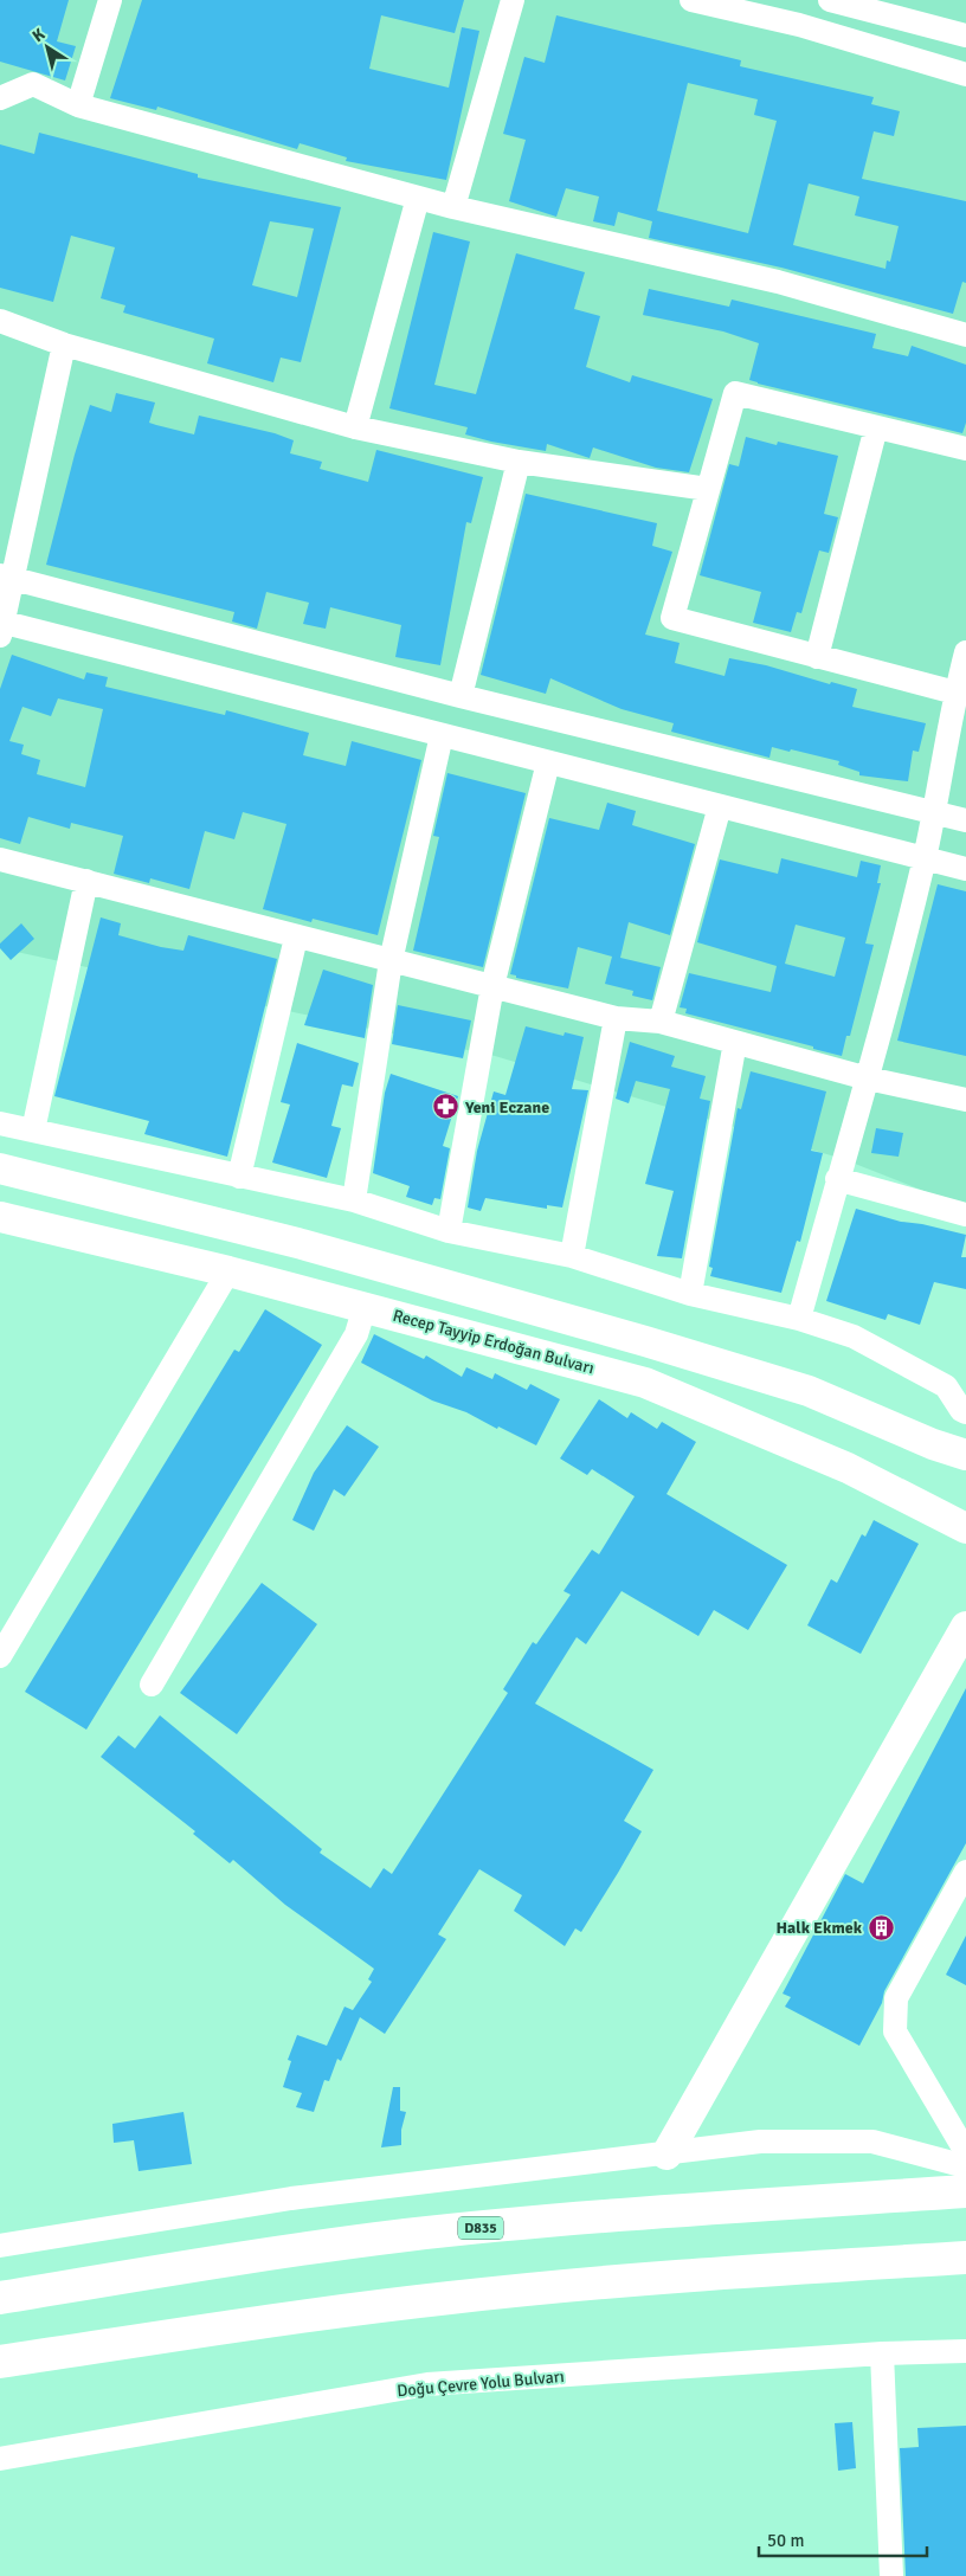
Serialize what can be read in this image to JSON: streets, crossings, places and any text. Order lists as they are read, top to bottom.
{
  "streets": {
    "highway": ["D835"],
    "main road": ["Recep Tayyip Erdoğan Bulvarı"],
    "street": ["Doğu Çevre Yolu Bulvarı"]
  },
  "places": {
    "pharmacy": ["Yeni Eczane"],
    "building": ["Halk Ekmek"]
  },
  "scale_bar": "50 m",
  "north": "top left"
}
